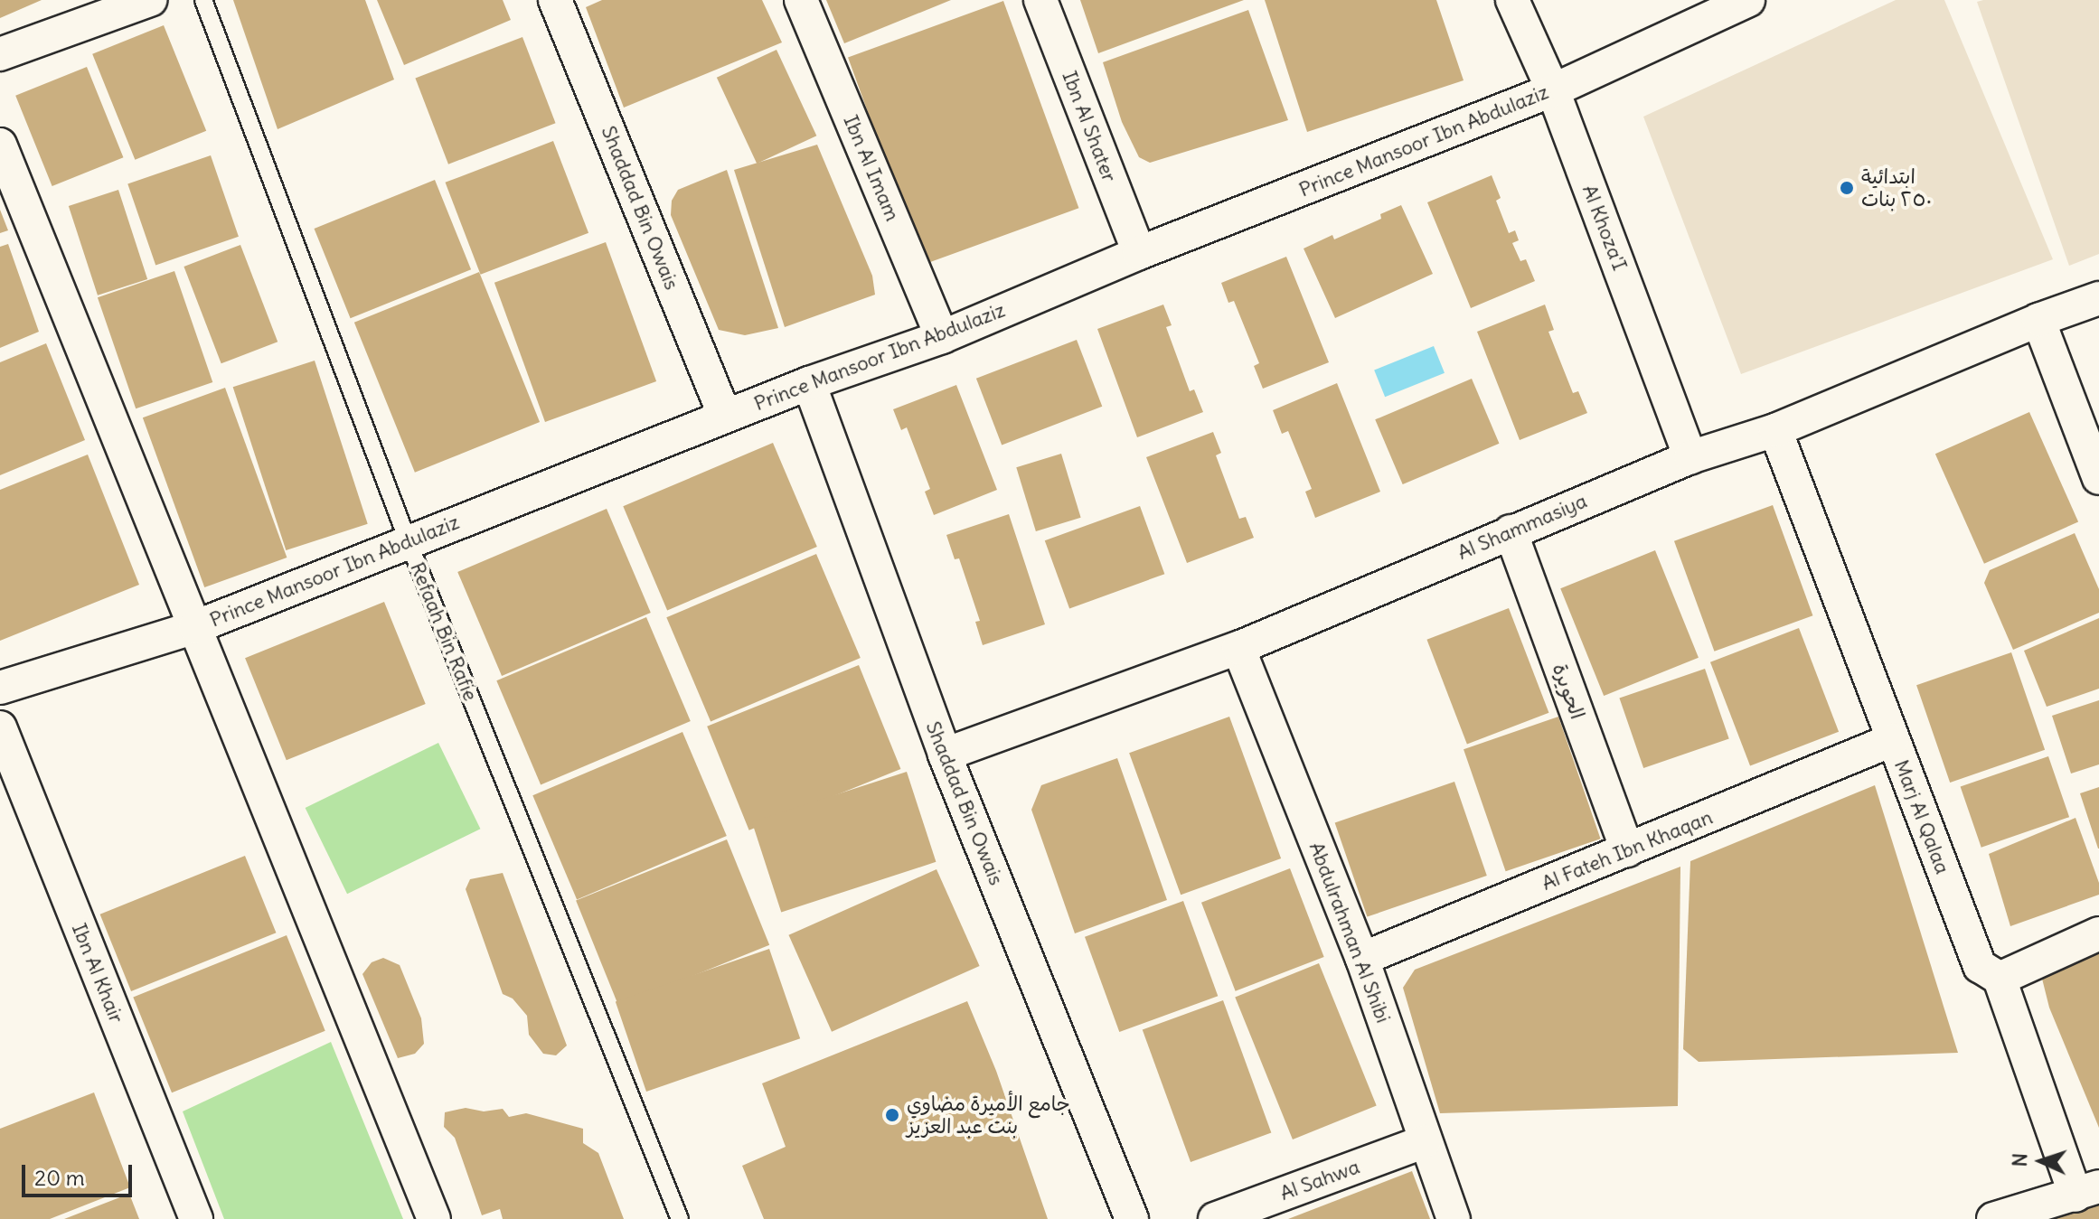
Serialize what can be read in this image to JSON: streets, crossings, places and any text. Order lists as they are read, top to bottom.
{
  "streets": {
    "street": [
      "Ibn Al Shater",
      "Prince Mansoor Ibn Abdulaziz",
      "Ibn Al Imam",
      "Shaddad Bin Owais",
      "Al Khoza'I",
      "Al Shammasiya",
      "الحويرة",
      "Marj Al Qalaa",
      "Al Fateh Ibn Khaqan",
      "Abdulrahman Al Shibi",
      "Ibn Al Khair",
      "Al Sahwa"
    ],
    "lane": ["Refaah Bin Rafie"]
  },
  "crossings": [
    ["Ibn Al Shater", "Prince Mansoor Ibn Abdulaziz"],
    ["Prince Mansoor Ibn Abdulaziz", "Ibn Al Imam"],
    ["Prince Mansoor Ibn Abdulaziz", "Shaddad Bin Owais"],
    ["Prince Mansoor Ibn Abdulaziz", "Al Khoza'I"],
    ["Prince Mansoor Ibn Abdulaziz", "Refaah Bin Rafie"],
    ["Shaddad Bin Owais", "Al Shammasiya"],
    ["Al Khoza'I", "Al Shammasiya"],
    ["Al Shammasiya", "الحويرة"],
    ["Al Shammasiya", "Marj Al Qalaa"],
    ["Al Shammasiya", "Abdulrahman Al Shibi"],
    ["الحويرة", "Al Fateh Ibn Khaqan"],
    ["Marj Al Qalaa", "Al Fateh Ibn Khaqan"],
    ["Al Fateh Ibn Khaqan", "Abdulrahman Al Shibi"],
    ["Abdulrahman Al Shibi", "Al Sahwa"]
  ],
  "places": ["ابتدائية ٢٥٠ بنات", "جامع الأميرة مضاوي بنت عبد العزيز"],
  "scale_bar": "20 m",
  "north": "left"
}
